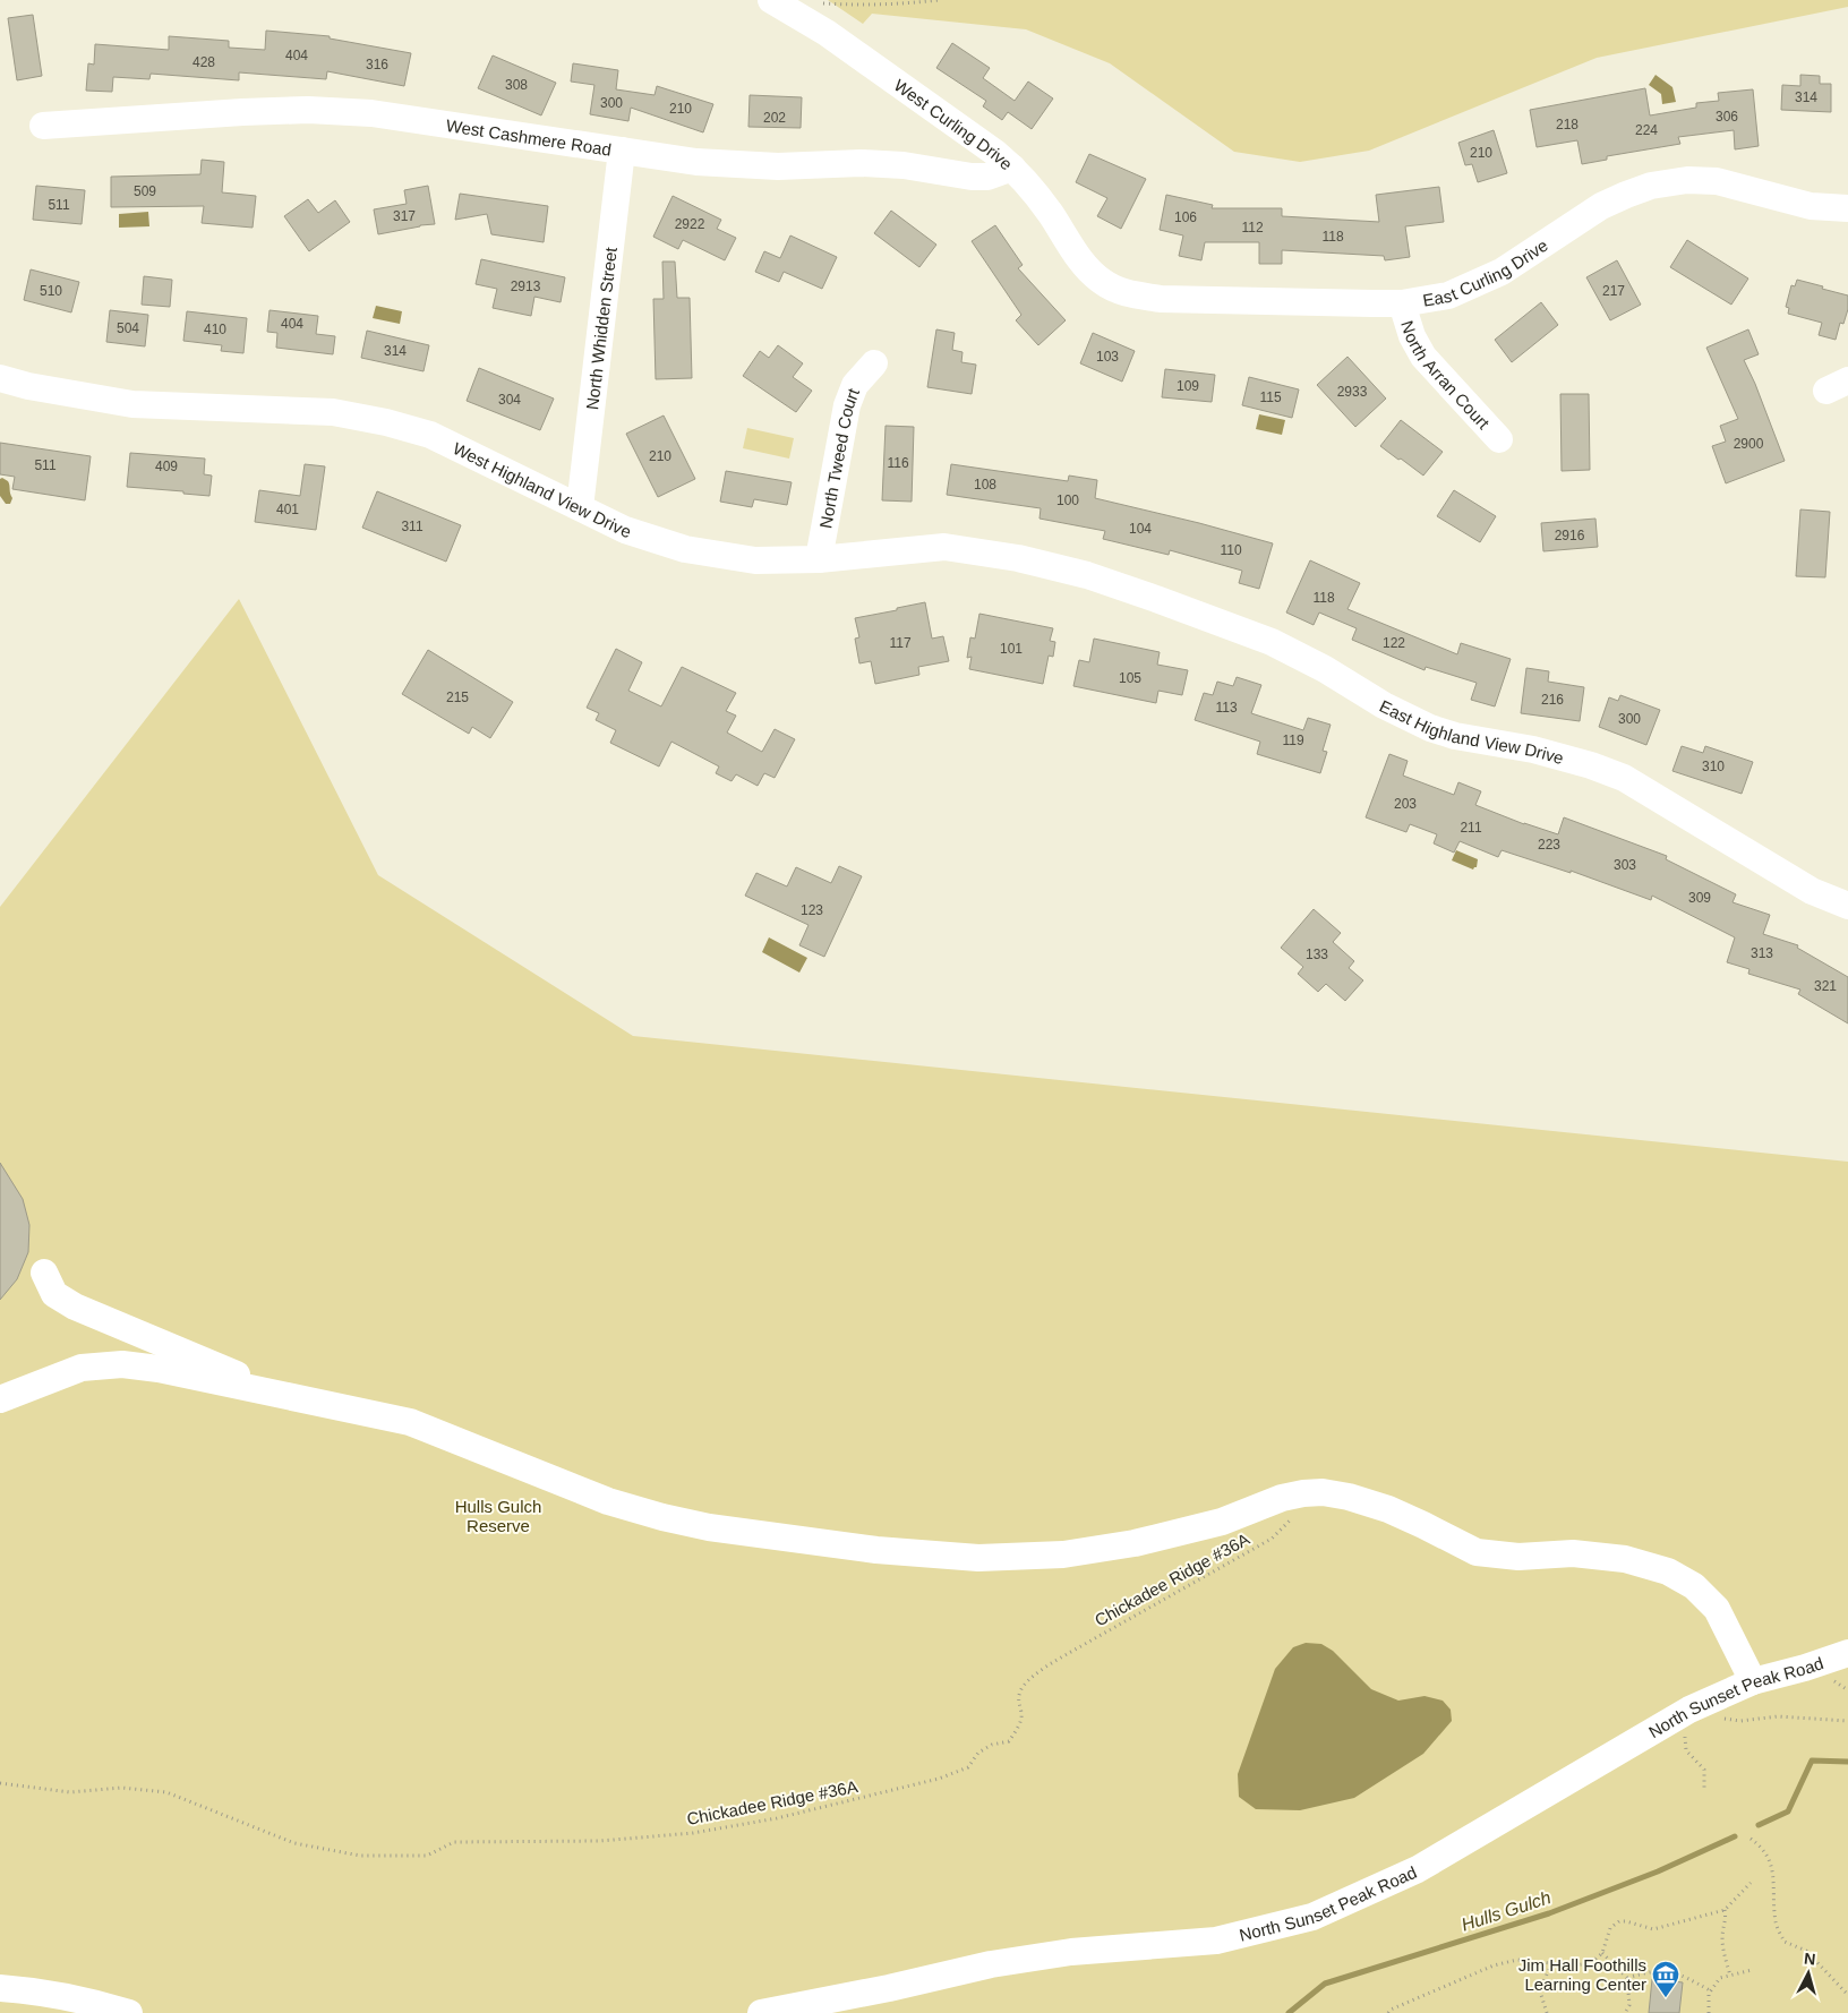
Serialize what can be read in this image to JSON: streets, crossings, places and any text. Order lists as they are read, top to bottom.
{
  "streets": {
    "street": [
      "West Curling Drive",
      "West Cashmere Road",
      "East Curling Drive",
      "North Whidden Street",
      "North Arran Court",
      "North Tweed Court",
      "West Highland View Drive",
      "East Highland View Drive",
      "North Sunset Peak Road"
    ],
    "path": ["Chickadee Ridge #36A"]
  },
  "crossings": [
    ["West Curling Drive", "West Cashmere Road"],
    ["West Curling Drive", "East Curling Drive"],
    ["West Cashmere Road", "North Whidden Street"],
    ["East Curling Drive", "North Arran Court"],
    ["North Whidden Street", "West Highland View Drive"],
    ["North Tweed Court", "West Highland View Drive"],
    ["West Highland View Drive", "East Highland View Drive"]
  ],
  "water": ["Hulls Gulch"],
  "parks": ["Hulls Gulch Reserve"],
  "places": {
    "museum": ["Jim Hall Foothills Learning Center"]
  },
  "house_numbers": [
    "404",
    "428",
    "316",
    "308",
    "314",
    "300",
    "210",
    "306",
    "202",
    "218",
    "224",
    "210",
    "509",
    "511",
    "317",
    "106",
    "2922",
    "112",
    "118",
    "2913",
    "510",
    "217",
    "404",
    "504",
    "410",
    "314",
    "103",
    "109",
    "2933",
    "115",
    "304",
    "2900",
    "210",
    "116",
    "511",
    "409",
    "108",
    "100",
    "401",
    "311",
    "104",
    "2916",
    "110",
    "118",
    "117",
    "122",
    "101",
    "105",
    "215",
    "216",
    "113",
    "300",
    "119",
    "310",
    "203",
    "211",
    "223",
    "303",
    "309",
    "123",
    "313",
    "133",
    "321"
  ],
  "north": "top"
}
